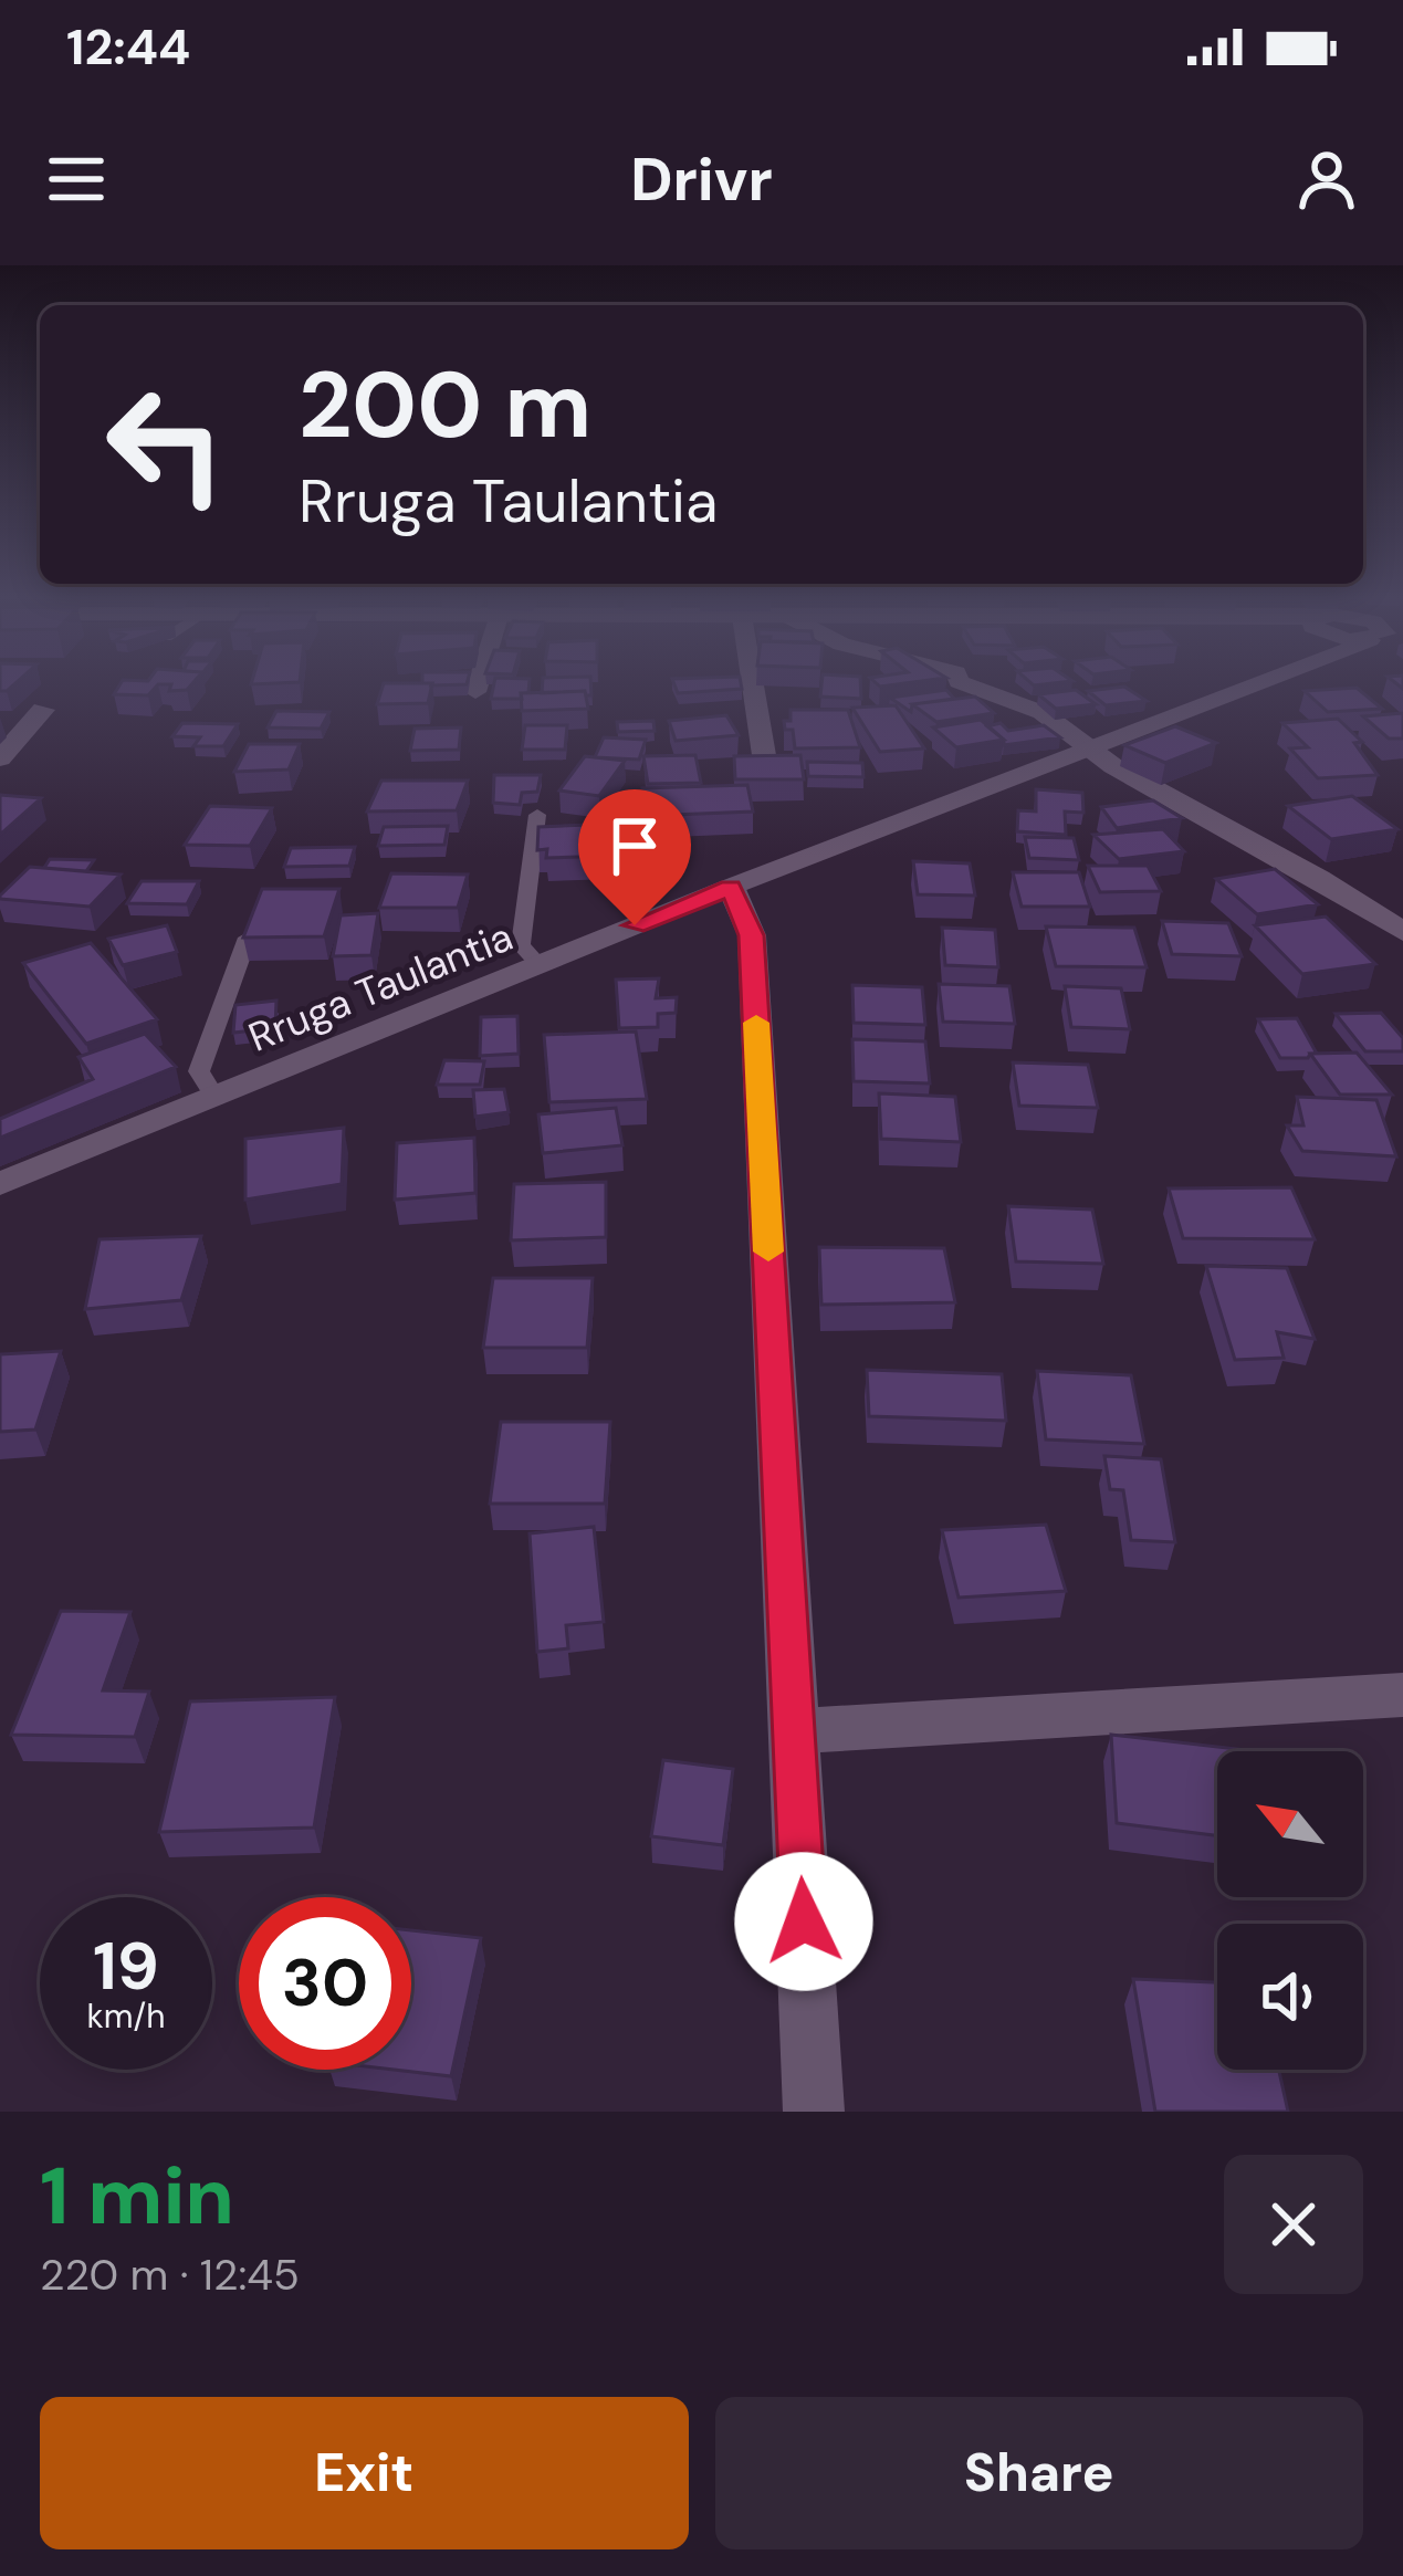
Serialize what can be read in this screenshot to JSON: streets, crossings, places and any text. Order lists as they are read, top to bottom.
{
  "streets": {
    "street": ["Rruga Taulantia"]
  },
  "north": "top left",
  "page": {
    "status": "12:44",
    "header": "Drivr",
    "turn": ["200 m", "Rruga Taulantia"],
    "speed": "19 km/h",
    "limit": "30",
    "heading": ["1 min", "220 m · 12:45"],
    "buttons": ["Exit", "Share"]
  }
}
